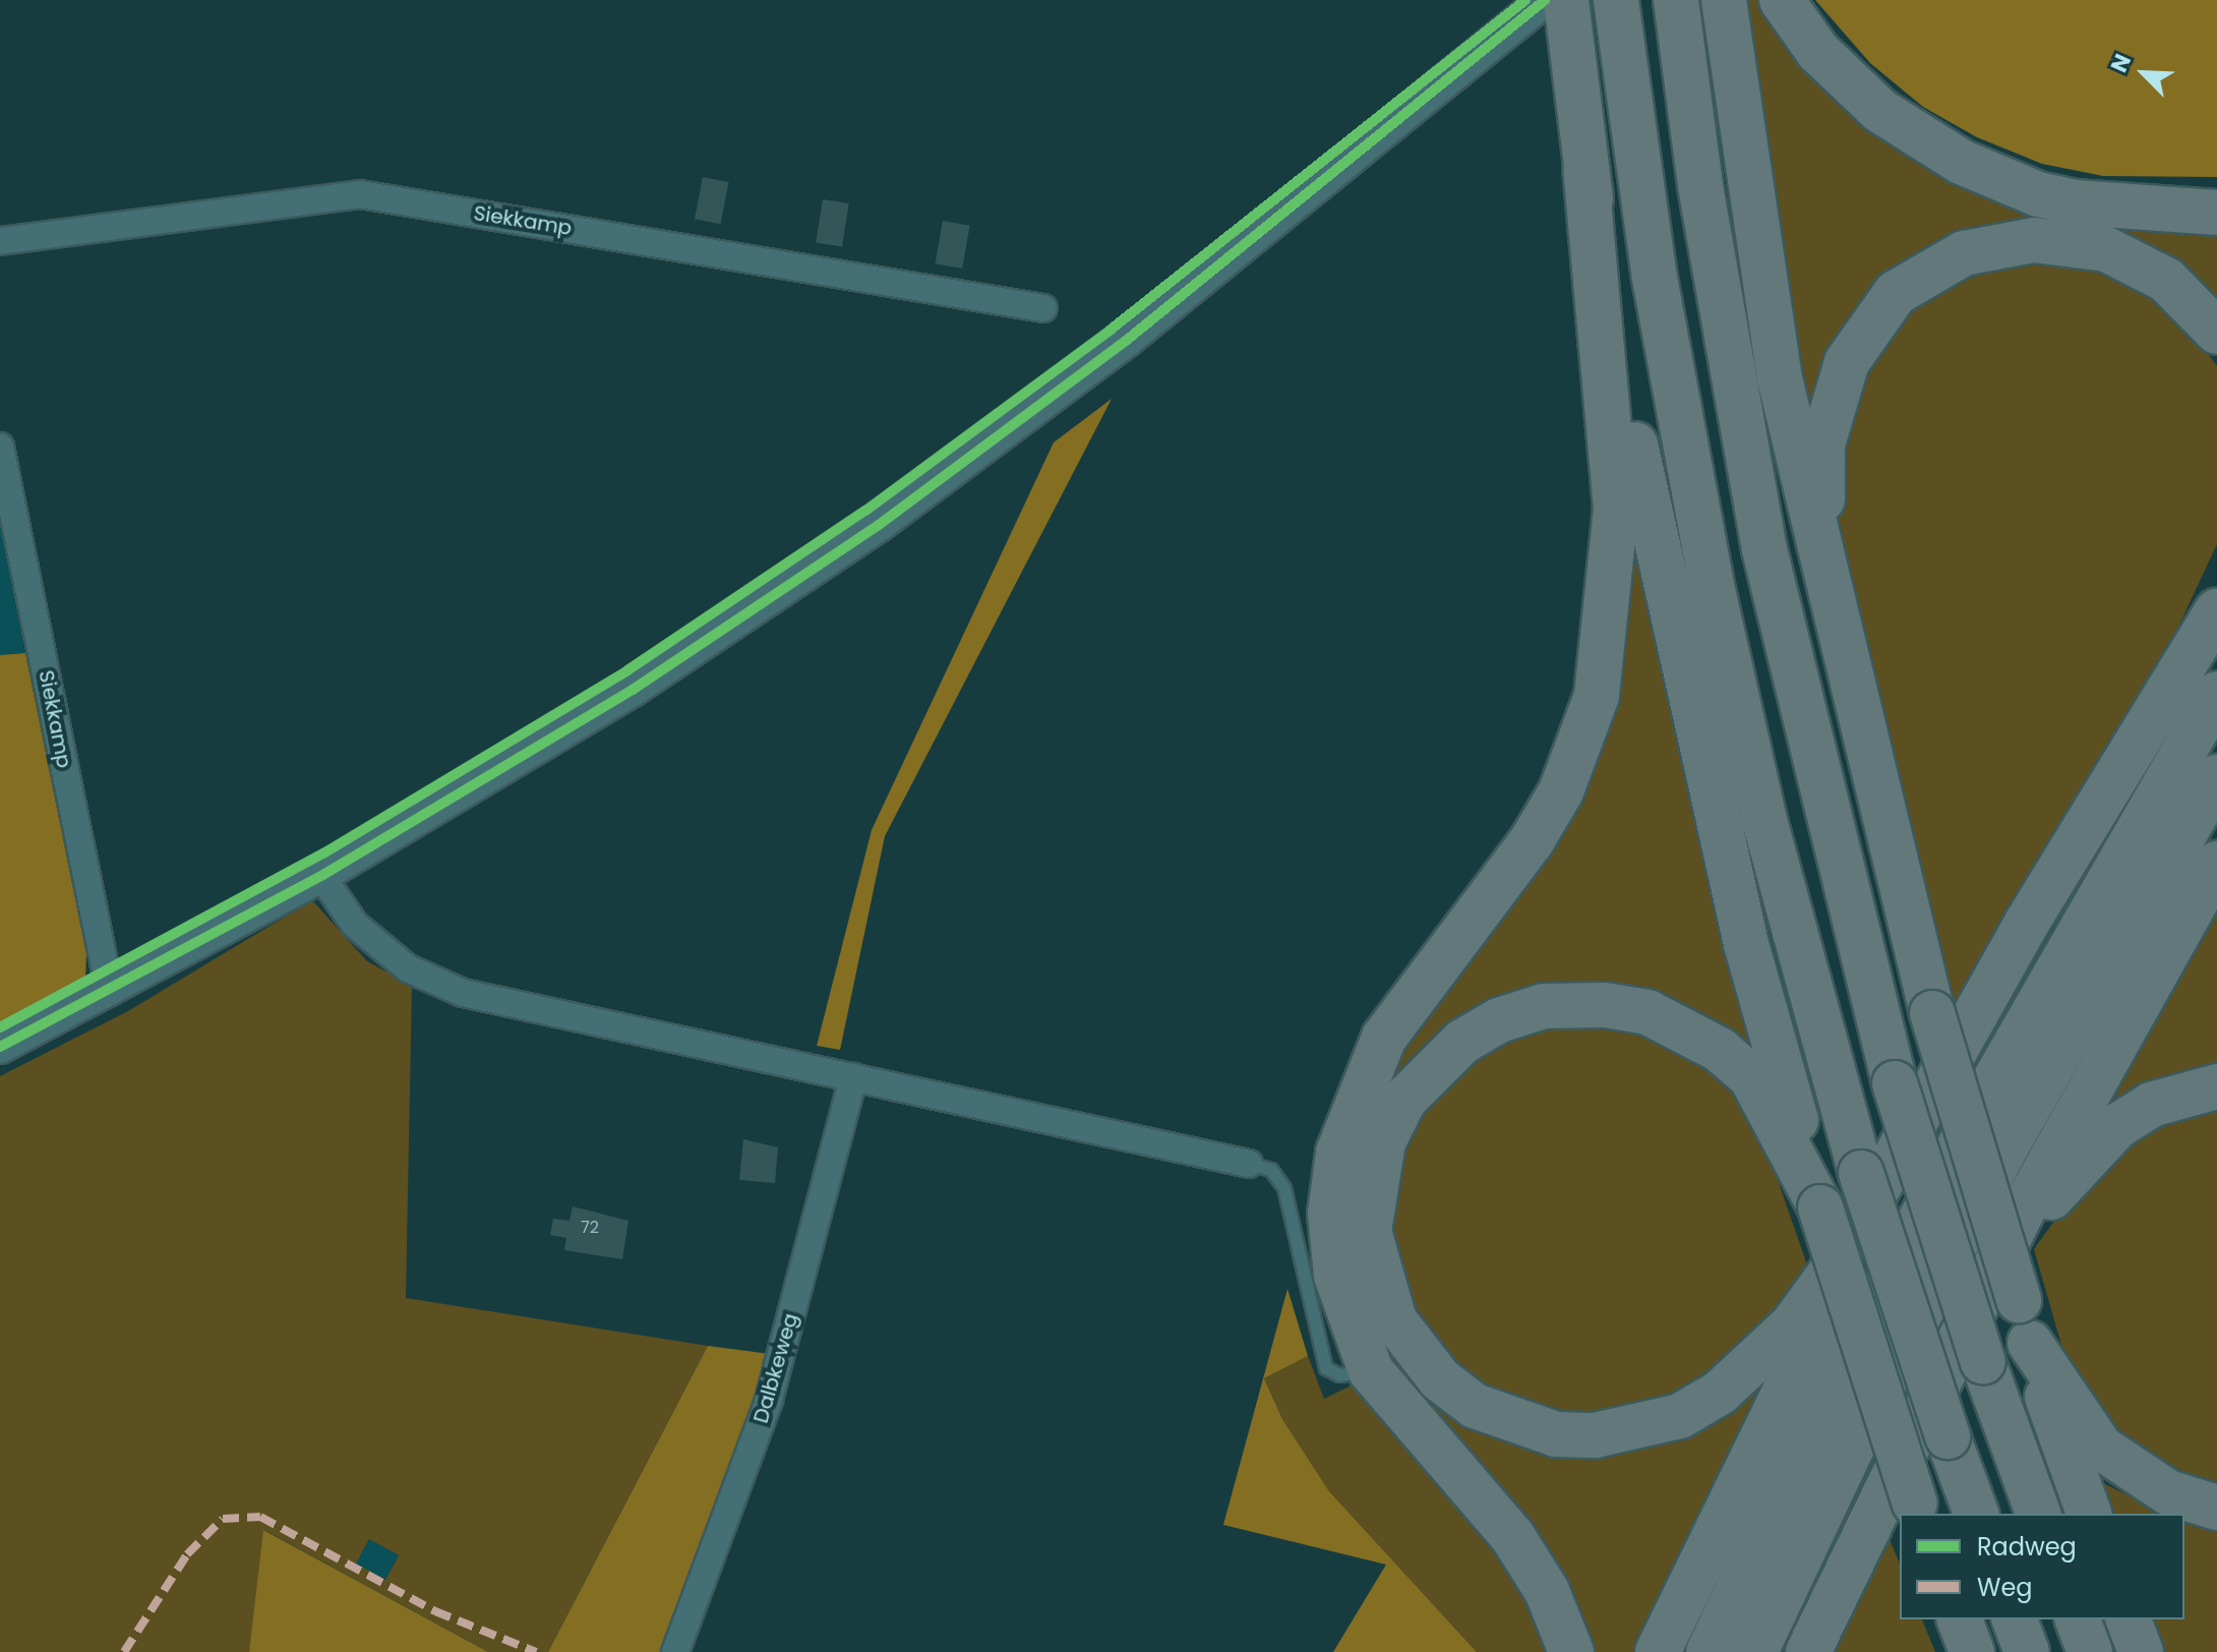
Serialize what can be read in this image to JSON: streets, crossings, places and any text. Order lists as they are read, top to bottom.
{
  "streets": {
    "street": ["Siekkamp", "Dalbkeweg"]
  },
  "house_numbers": ["72"],
  "legend": ["Radweg", "Weg"],
  "north": "top left"
}
